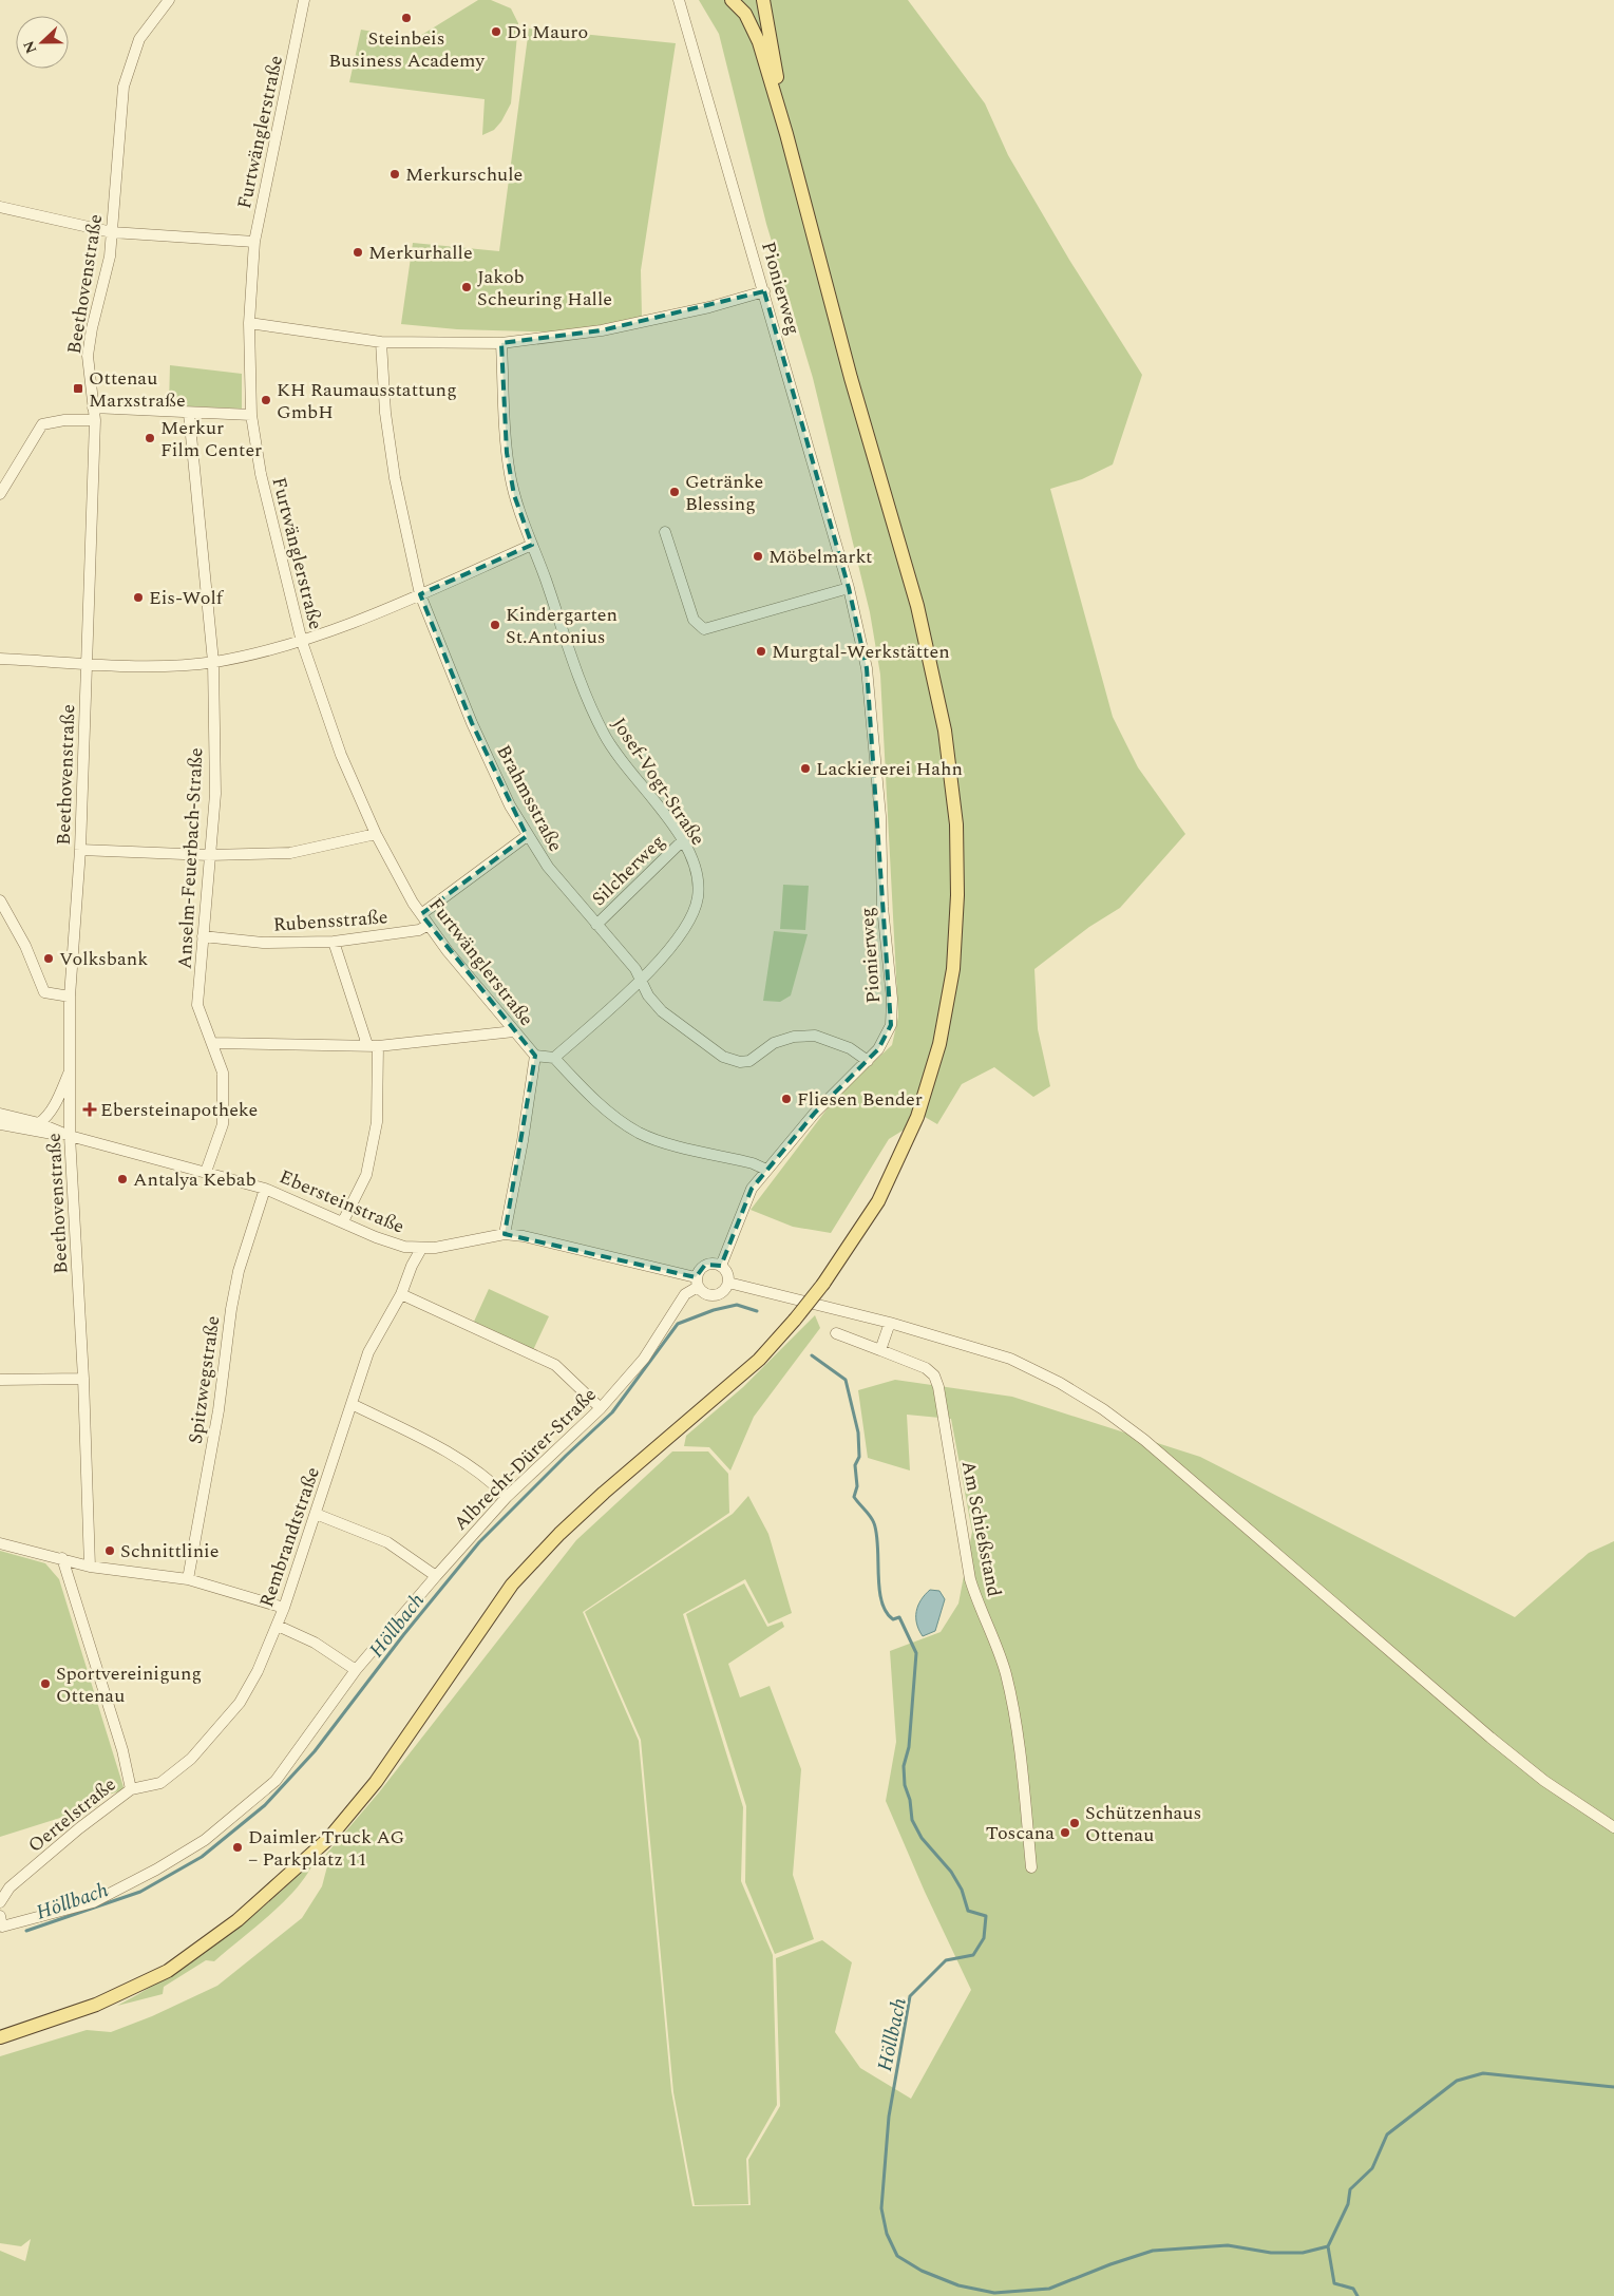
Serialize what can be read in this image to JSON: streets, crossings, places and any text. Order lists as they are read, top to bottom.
{
  "streets": {
    "street": [
      "Furtwänglerstraße",
      "Beethovenstraße",
      "Pionierweg",
      "Josef-Vogt-Straße",
      "Brahmsstraße",
      "Anselm-Feuerbach-Straße",
      "Silcherweg",
      "Rubensstraße",
      "Ebersteinstraße",
      "Spitzwegstraße",
      "Albrecht-Dürer-Straße",
      "Am Schießstand",
      "Rembrandtstraße",
      "Oertelstraße"
    ]
  },
  "crossings": [
    ["Furtwänglerstraße", "Rubensstraße"],
    ["Beethovenstraße", "Ebersteinstraße"],
    ["Pionierweg", "Brahmsstraße"],
    ["Pionierweg", "Ebersteinstraße"],
    ["Pionierweg", "Albrecht-Dürer-Straße"],
    ["Josef-Vogt-Straße", "Brahmsstraße"],
    ["Josef-Vogt-Straße", "Silcherweg"],
    ["Brahmsstraße", "Silcherweg"],
    ["Anselm-Feuerbach-Straße", "Rubensstraße"],
    ["Anselm-Feuerbach-Straße", "Ebersteinstraße"],
    ["Ebersteinstraße", "Spitzwegstraße"],
    ["Ebersteinstraße", "Albrecht-Dürer-Straße"],
    ["Ebersteinstraße", "Rembrandtstraße"],
    ["Rembrandtstraße", "Oertelstraße"]
  ],
  "water": ["Höllbach"],
  "places": {
    "other": [
      "Steinbeis Business Academy",
      "Di Mauro",
      "Merkurschule",
      "Merkurhalle",
      "Jakob Scheuring Halle",
      "KH Raumausstattung GmbH",
      "Merkur Film Center",
      "Getränke Blessing",
      "Möbelmarkt",
      "Eis-Wolf",
      "Kindergarten St.Antonius",
      "Murgtal-Werkstätten",
      "Lackiererei Hahn",
      "Volksbank",
      "Fliesen Bender",
      "Antalya Kebab",
      "Schnittlinie",
      "Sportvereinigung Ottenau",
      "Schützenhaus Ottenau",
      "Toscana",
      "Daimler Truck AG − Parkplatz 11"
    ],
    "transit": ["Ottenau Marxstraße"],
    "health": ["Ebersteinapotheke"]
  },
  "north": "left"
}
